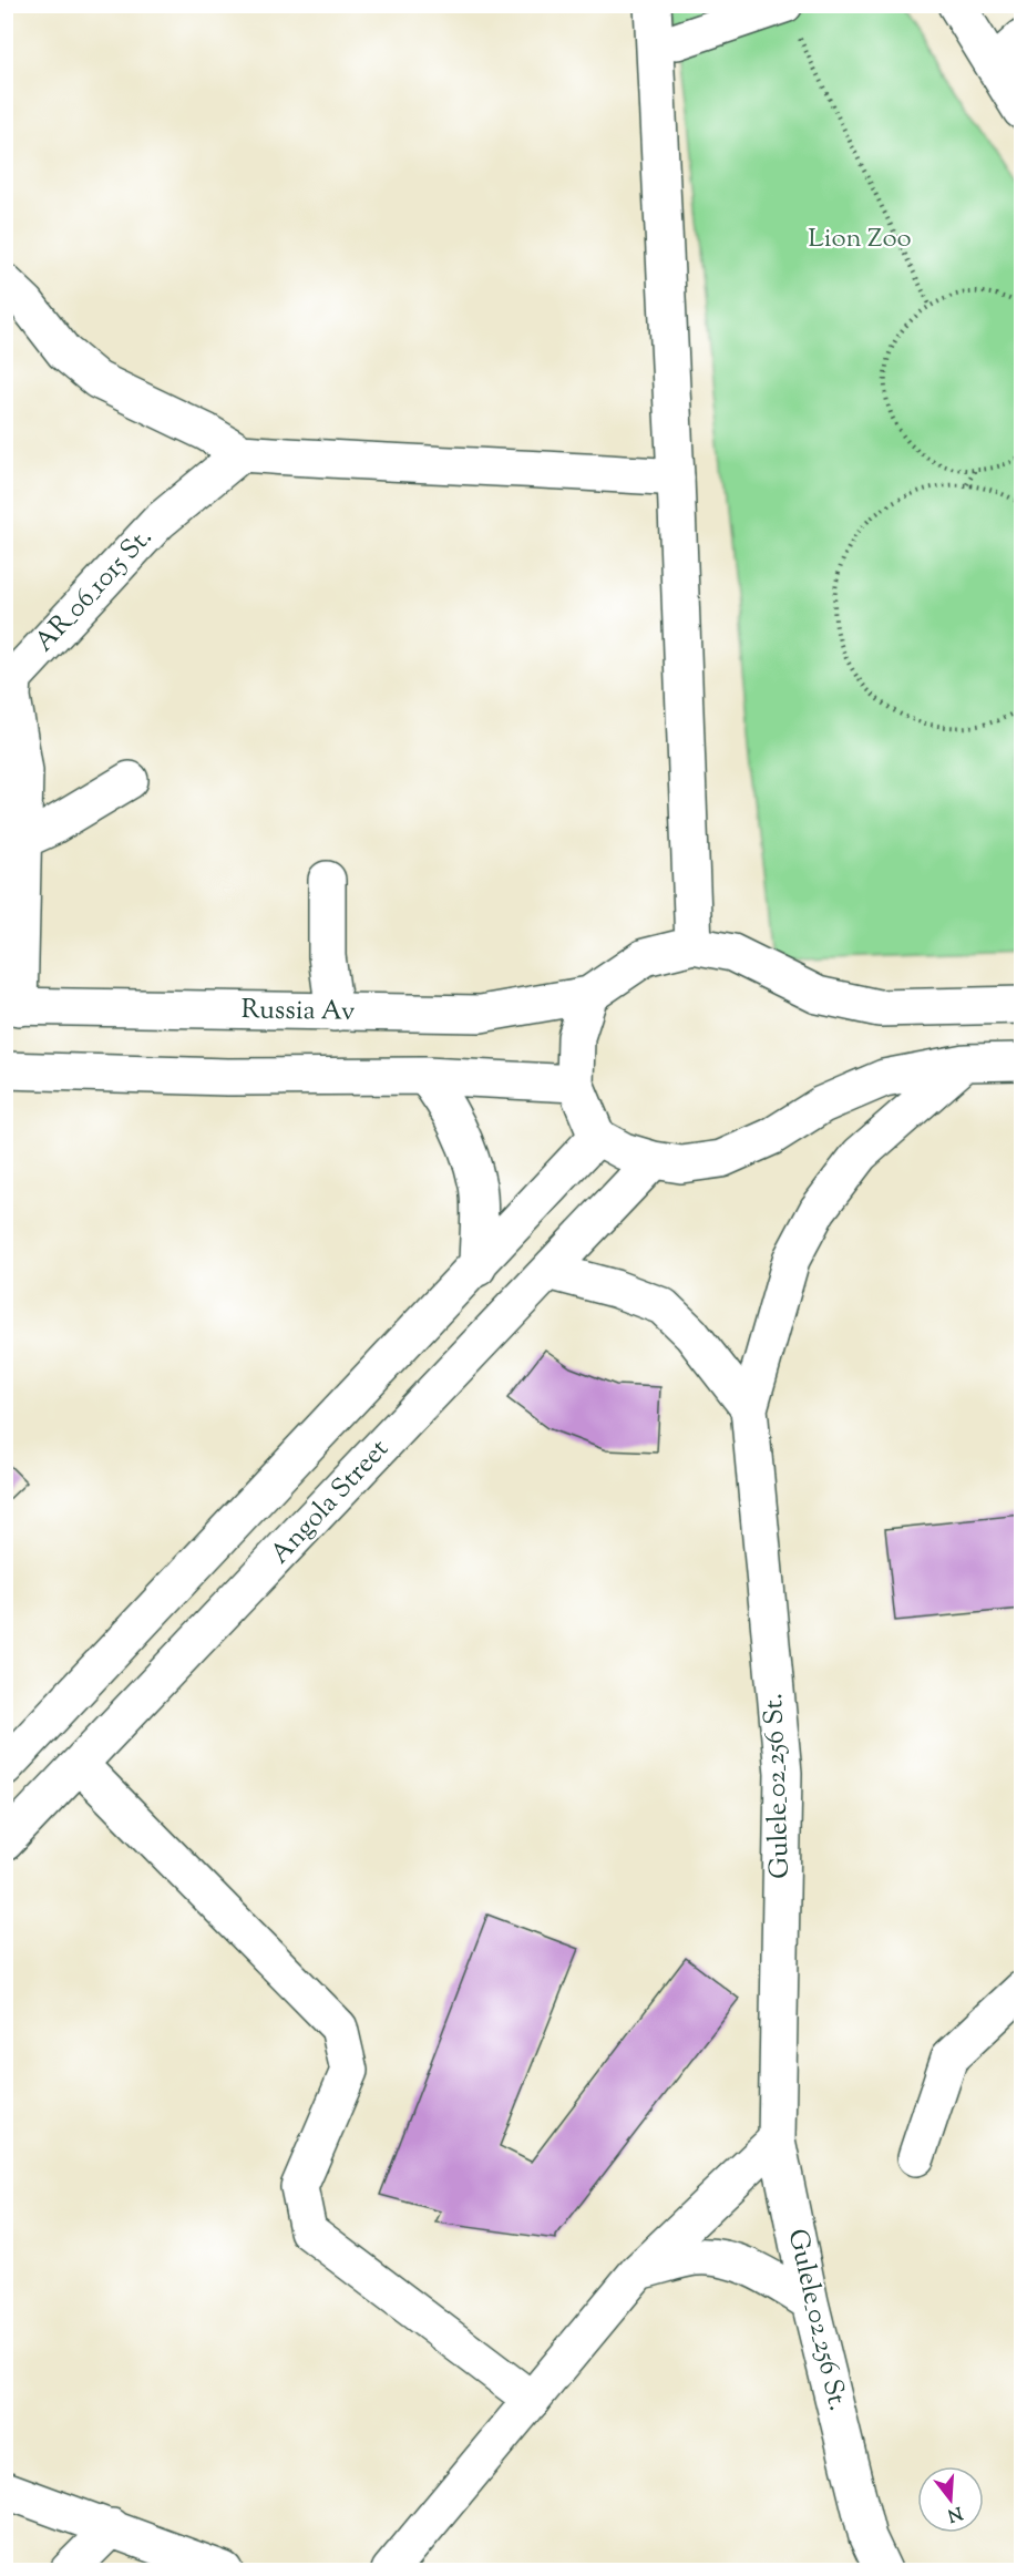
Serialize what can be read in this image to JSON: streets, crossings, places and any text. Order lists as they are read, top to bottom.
{
  "streets": {
    "main road": [
      "AR_06_1015 St.",
      "Russia Av",
      "Angola Street",
      "Gulele_02_256 St."
    ]
  },
  "crossings": [
    ["AR_06_1015 St.", "Russia Av"]
  ],
  "parks": ["Lion Zoo"],
  "north": "bottom"
}
